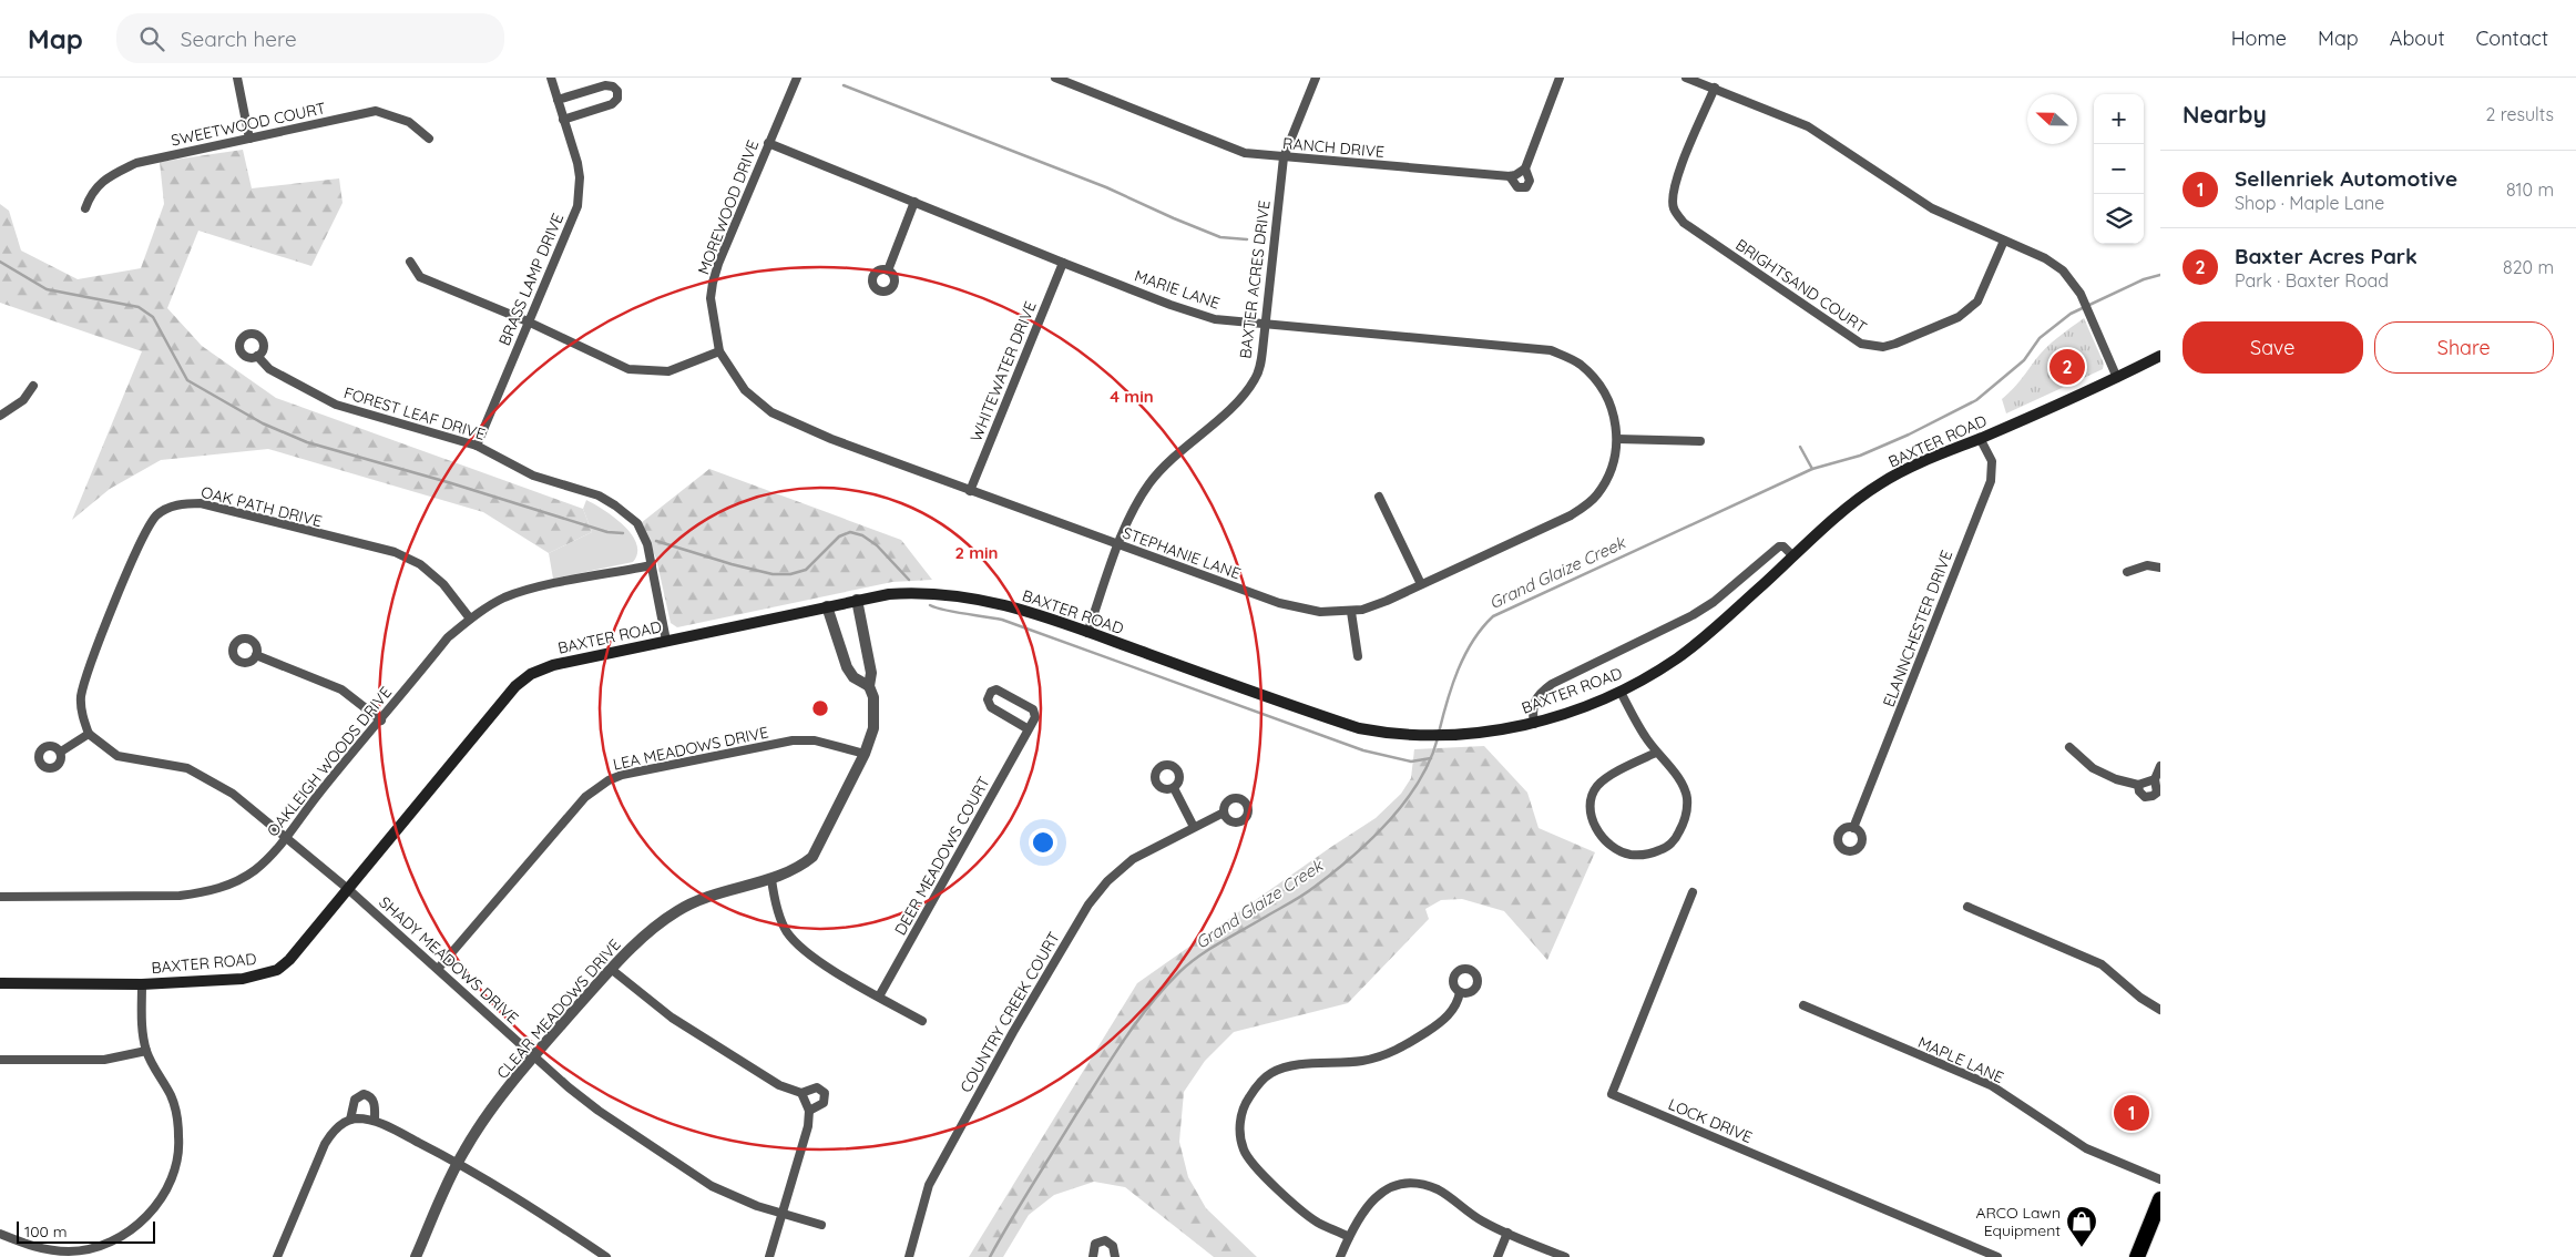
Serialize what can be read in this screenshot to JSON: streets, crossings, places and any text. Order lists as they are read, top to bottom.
{
  "streets": {
    "main road": ["BAXTER ROAD"],
    "street": [
      "SWEETWOOD COURT",
      "RANCH DRIVE",
      "MOREWOOD DRIVE",
      "BRASS LAMP DRIVE",
      "BAXTER ACRES DRIVE",
      "BRIGHTSAND COURT",
      "MARIE LANE",
      "WHITEWATER DRIVE",
      "FOREST LEAF DRIVE",
      "OAK PATH DRIVE",
      "STEPHANIE LANE",
      "ELANNCHESTER DRIVE",
      "LEA MEADOWS DRIVE",
      "OAKLEIGH WOODS DRIVE",
      "DEER MEADOWS COURT",
      "SHADY MEADOWS DRIVE",
      "CLEAR MEADOWS DRIVE",
      "COUNTRY CREEK COURT",
      "MAPLE LANE",
      "LOCK DRIVE"
    ]
  },
  "crossings": [
    ["RANCH DRIVE", "BAXTER ACRES DRIVE"],
    ["MOREWOOD DRIVE", "MARIE LANE"],
    ["MOREWOOD DRIVE", "STEPHANIE LANE"],
    ["BRASS LAMP DRIVE", "FOREST LEAF DRIVE"],
    ["BAXTER ACRES DRIVE", "MARIE LANE"],
    ["BAXTER ACRES DRIVE", "BAXTER ROAD"],
    ["BAXTER ACRES DRIVE", "STEPHANIE LANE"],
    ["MARIE LANE", "WHITEWATER DRIVE"],
    ["MARIE LANE", "STEPHANIE LANE"],
    ["WHITEWATER DRIVE", "STEPHANIE LANE"],
    ["FOREST LEAF DRIVE", "BAXTER ROAD"],
    ["FOREST LEAF DRIVE", "OAKLEIGH WOODS DRIVE"],
    ["BAXTER ROAD", "ELANNCHESTER DRIVE"],
    ["BAXTER ROAD", "SHADY MEADOWS DRIVE"],
    ["BAXTER ROAD", "CLEAR MEADOWS DRIVE"],
    ["OAK PATH DRIVE", "OAKLEIGH WOODS DRIVE"],
    ["OAK PATH DRIVE", "SHADY MEADOWS DRIVE"],
    ["LEA MEADOWS DRIVE", "SHADY MEADOWS DRIVE"],
    ["LEA MEADOWS DRIVE", "CLEAR MEADOWS DRIVE"],
    ["OAKLEIGH WOODS DRIVE", "SHADY MEADOWS DRIVE"],
    ["SHADY MEADOWS DRIVE", "CLEAR MEADOWS DRIVE"]
  ],
  "water": ["Grand Glaize Creek"],
  "places": {
    "shop": ["ARCO Lawn Equipment"]
  },
  "scale_bar": "100 m",
  "north": "left",
  "page": {
    "header": "Map",
    "search": "Search here",
    "nav": [
      "Home",
      "Map",
      "About",
      "Contact"
    ],
    "heading": ["Nearby", "2 results"],
    "map_buttons": ["+", "−"],
    "list": [
      {
        "mark": "1",
        "name": "Sellenriek Automotive",
        "note": "Shop · Maple Lane",
        "value": "810 m"
      },
      {
        "mark": "2",
        "name": "Baxter Acres Park",
        "note": "Park · Baxter Road",
        "value": "820 m"
      }
    ],
    "buttons": ["Save", "Share"],
    "pins": ["2", "1"],
    "scale": "100 m"
  },
  "rings": ["4 min", "2 min"]
}
